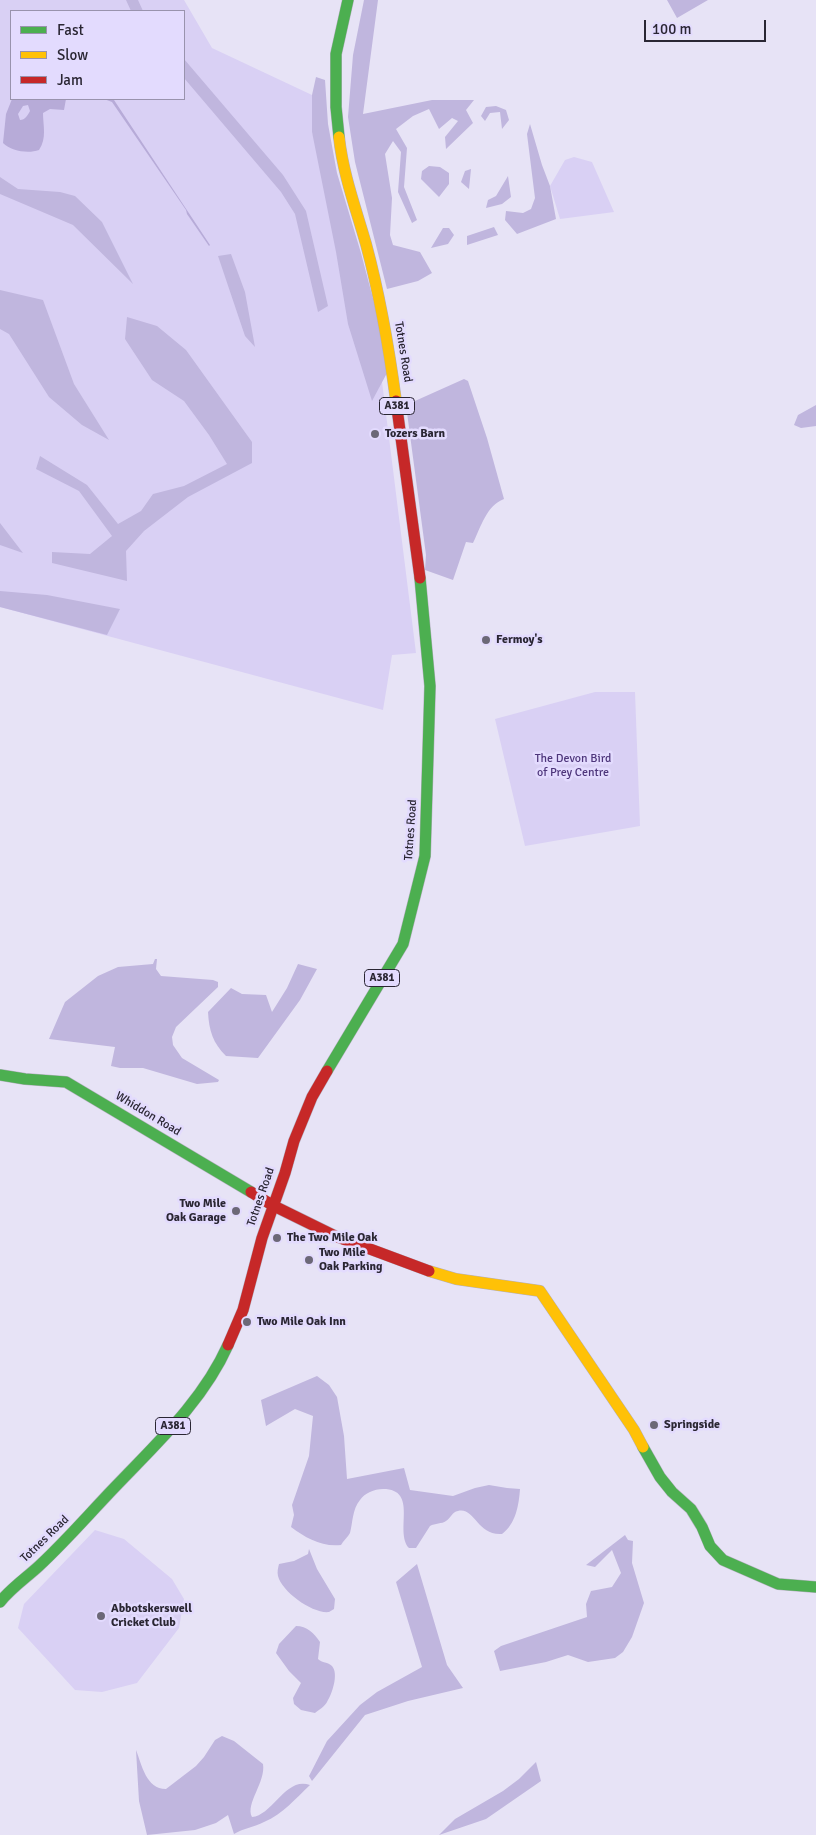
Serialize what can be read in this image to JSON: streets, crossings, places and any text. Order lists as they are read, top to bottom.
{
  "streets": {
    "main road": ["Totnes Road", "A381", "Whiddon Road"]
  },
  "crossings": [
    ["Totnes Road", "Whiddon Road"]
  ],
  "parks": ["The Devon Bird of Prey Centre"],
  "places": [
    "Tozers Barn",
    "Fermoy's",
    "Two Mile Oak Garage",
    "The Two Mile Oak",
    "Two Mile Oak Parking",
    "Two Mile Oak Inn",
    "Springside",
    "Abbotskerswell Cricket Club"
  ],
  "legend": ["Fast", "Slow", "Jam"],
  "scale_bar": "100 m"
}
